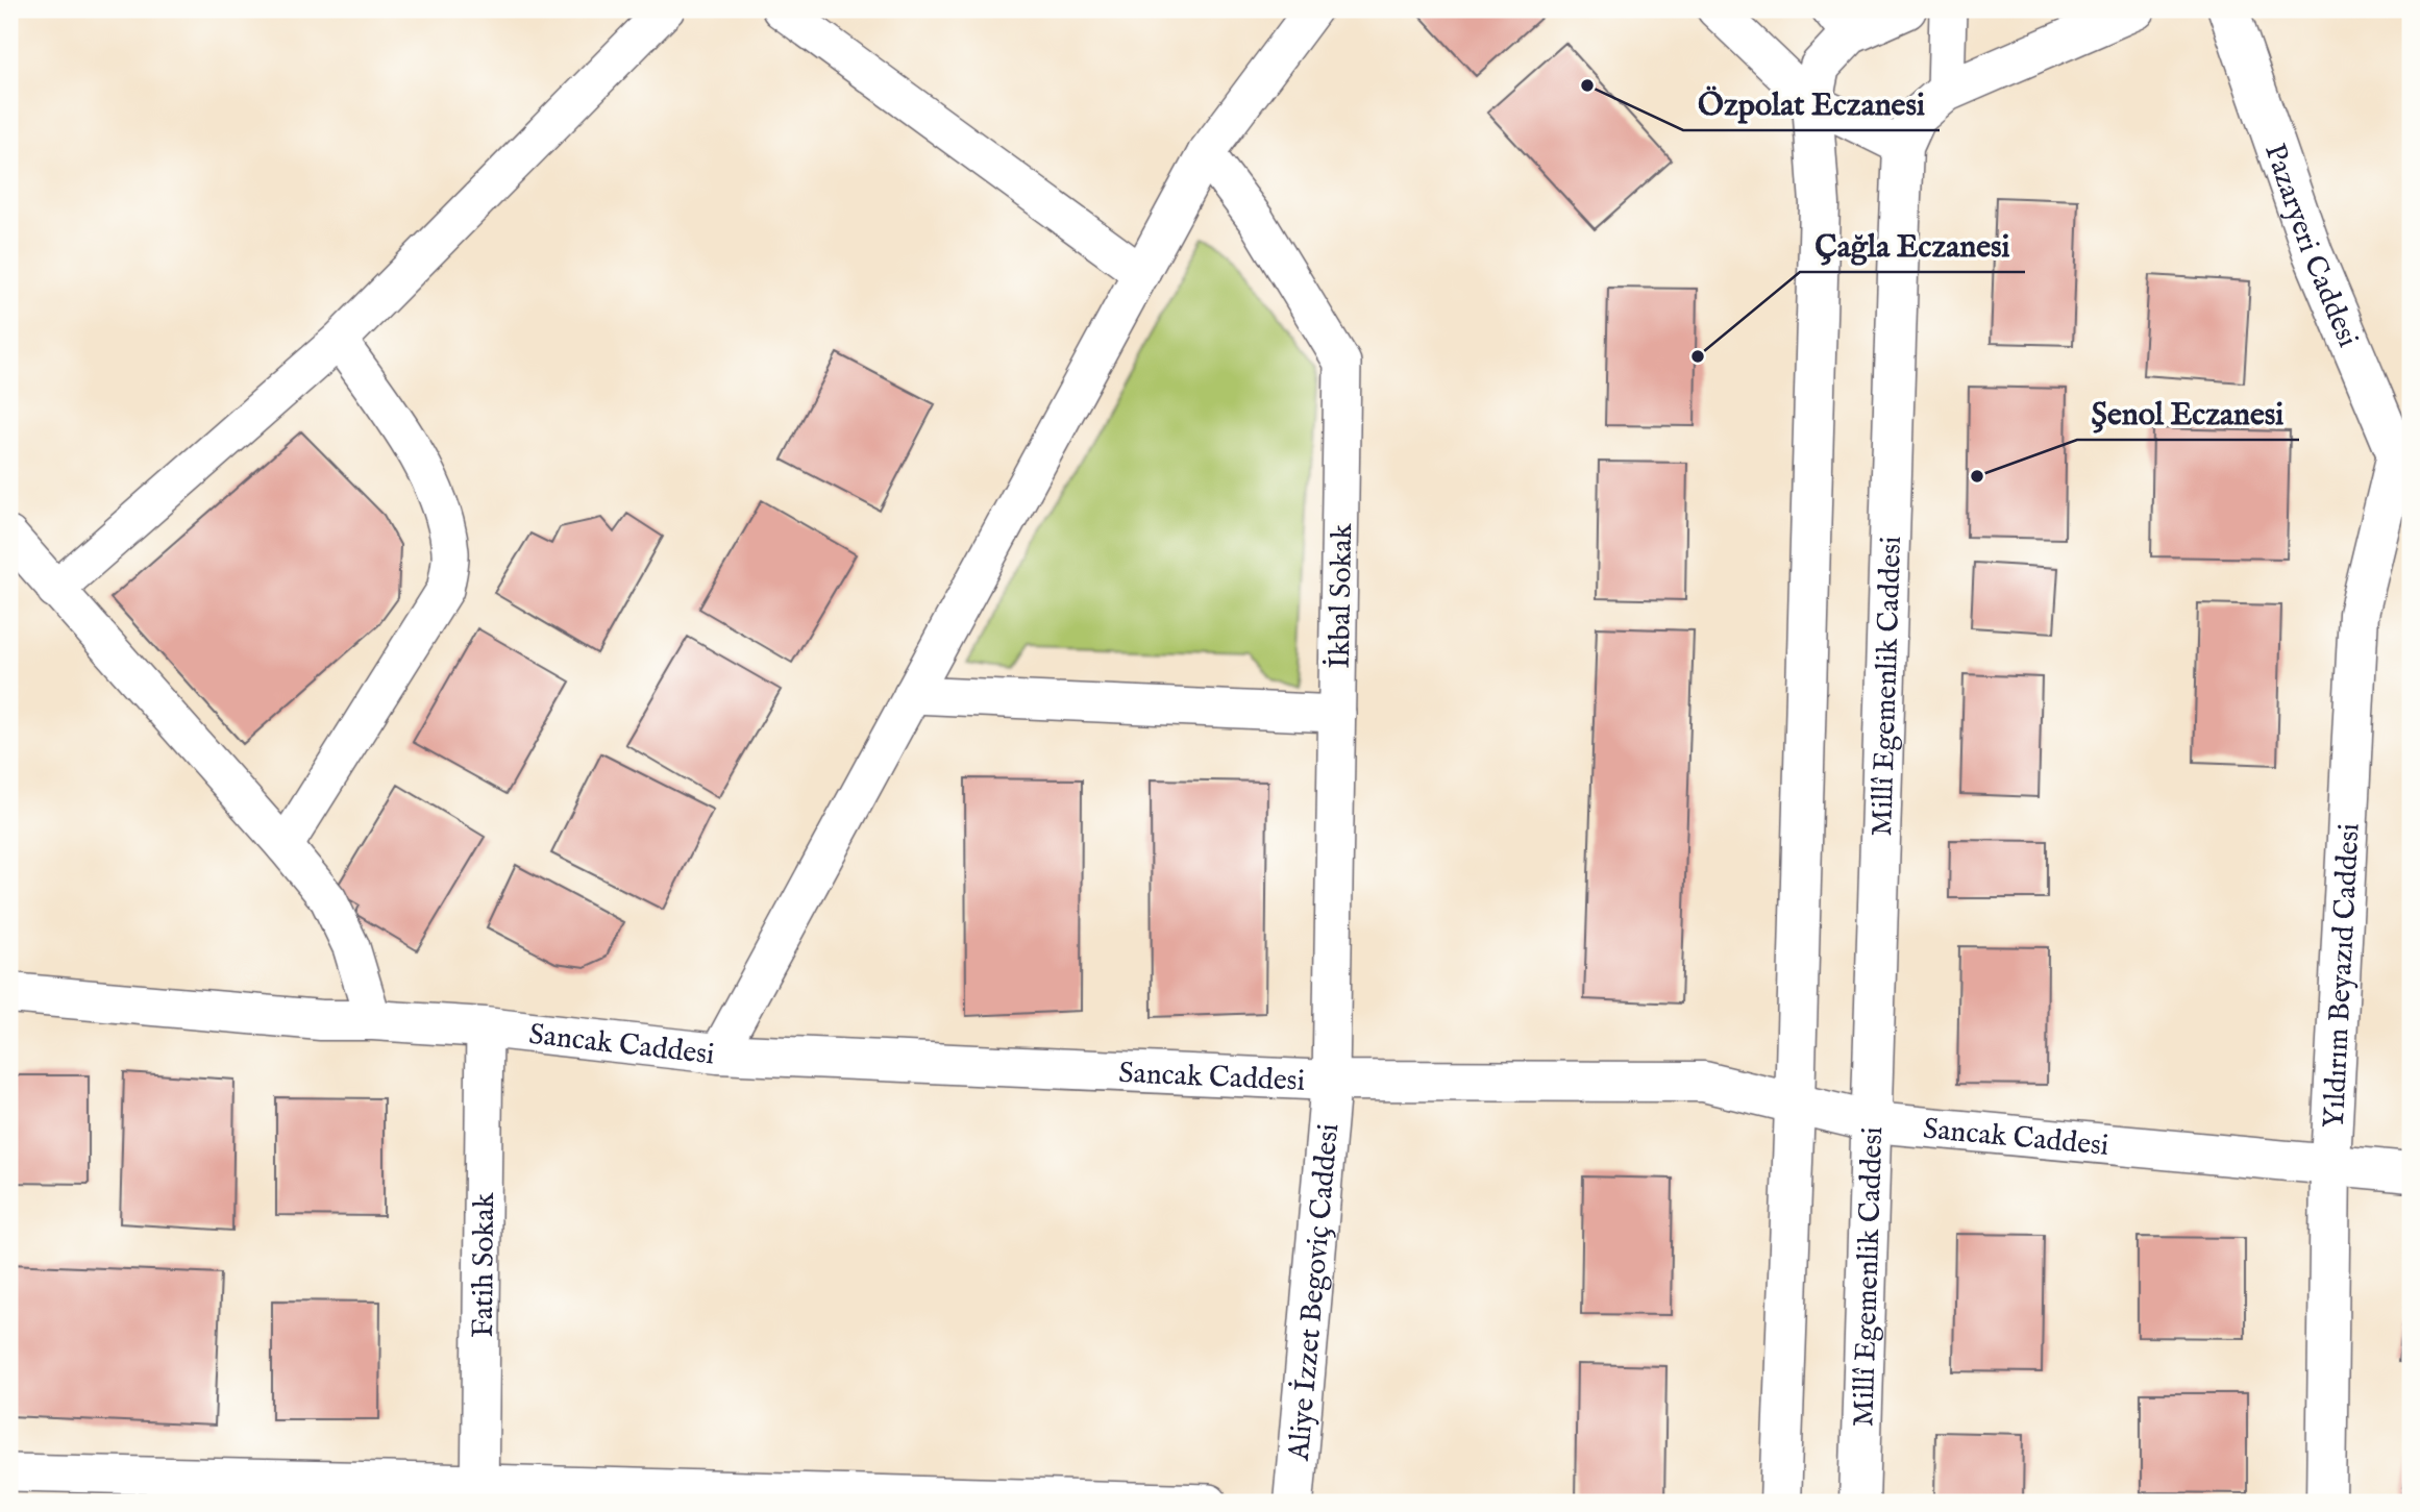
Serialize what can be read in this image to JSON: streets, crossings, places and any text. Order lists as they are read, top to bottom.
{
  "streets": {
    "street": [
      "Pazaryeri Caddesi",
      "İkbal Sokak",
      "Millî Egemenlik Caddesi",
      "Yıldırım Beyazıd Caddesi",
      "Sancak Caddesi",
      "Fatih Sokak",
      "Aliye İzzet Begoviç Caddesi"
    ]
  },
  "crossings": [
    ["Pazaryeri Caddesi", "Yıldırım Beyazıd Caddesi"],
    ["İkbal Sokak", "Sancak Caddesi"],
    ["İkbal Sokak", "Aliye İzzet Begoviç Caddesi"],
    ["Millî Egemenlik Caddesi", "Sancak Caddesi"],
    ["Yıldırım Beyazıd Caddesi", "Sancak Caddesi"],
    ["Sancak Caddesi", "Fatih Sokak"],
    ["Sancak Caddesi", "Aliye İzzet Begoviç Caddesi"]
  ],
  "places": ["Özpolat Eczanesi", "Çağla Eczanesi", "Şenol Eczanesi"]
}
